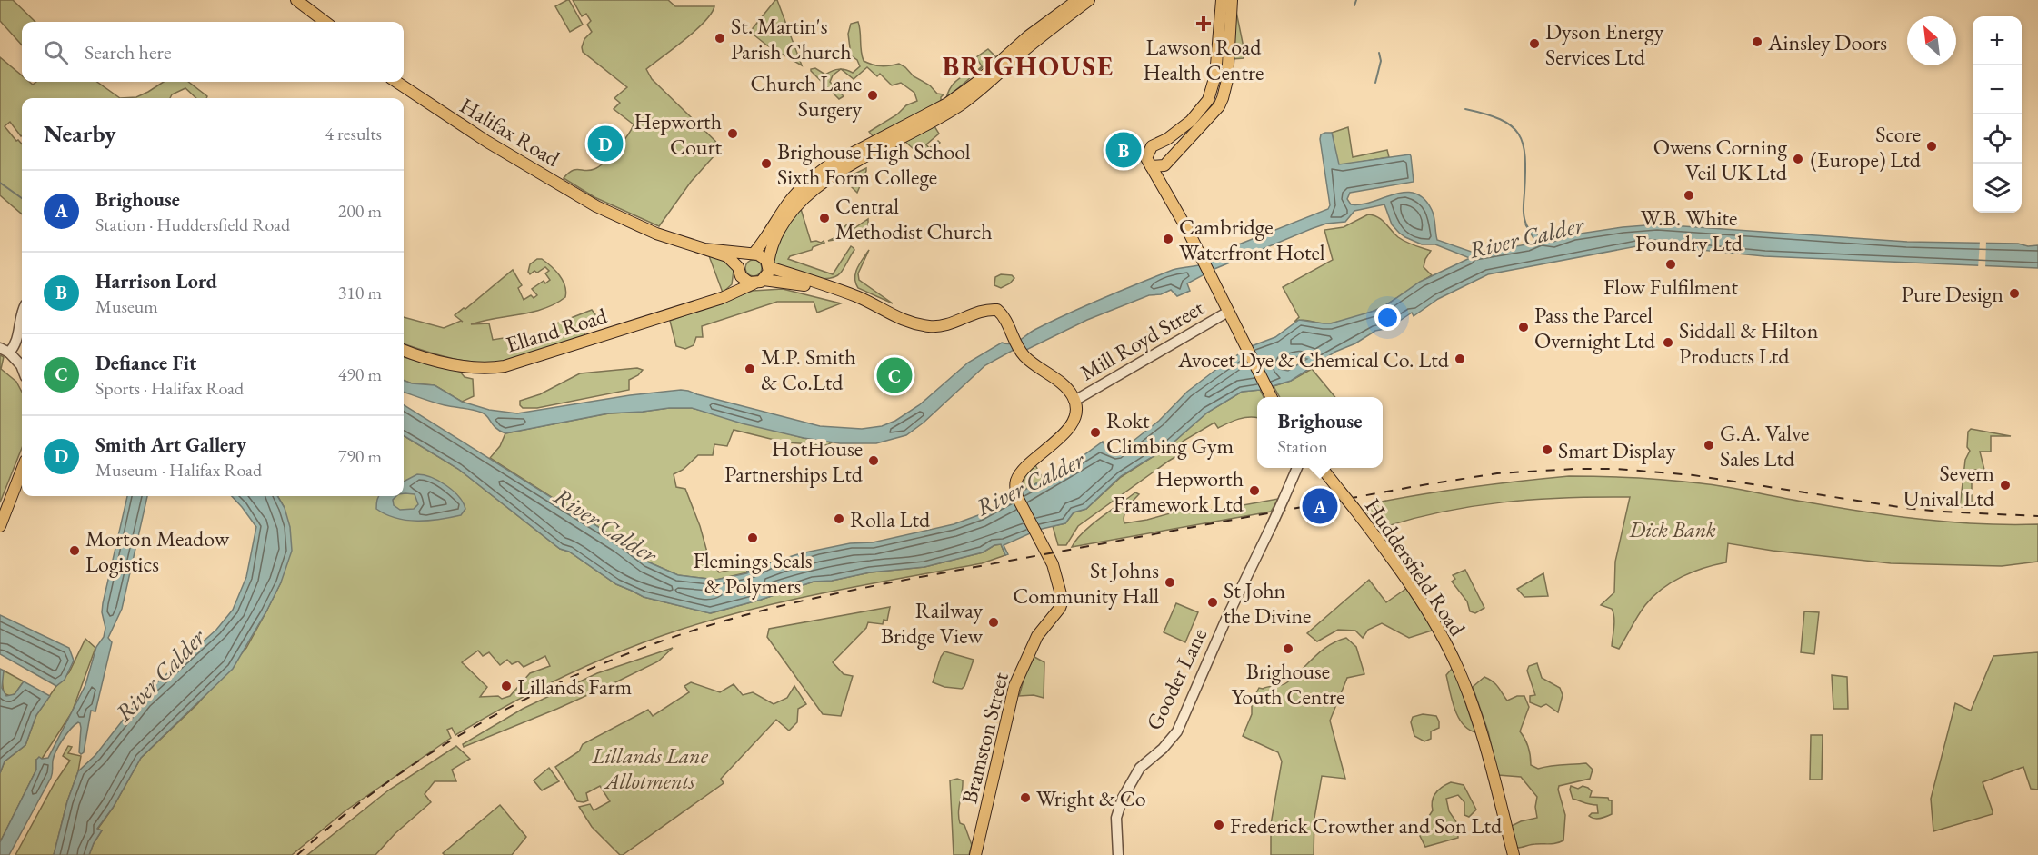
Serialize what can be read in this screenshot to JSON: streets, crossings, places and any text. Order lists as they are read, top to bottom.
{
  "streets": {
    "main road": [
      "Halifax Road",
      "Elland Road",
      "Huddersfield Road",
      "Bramston Street"
    ],
    "street": ["Mill Royd Street", "Gooder Lane"]
  },
  "crossings": [
    ["Halifax Road", "Elland Road"],
    ["Halifax Road", "Mill Royd Street"],
    ["Halifax Road", "Bramston Street"],
    ["Mill Royd Street", "Bramston Street"]
  ],
  "districts": ["BRIGHOUSE"],
  "water": ["River Calder"],
  "parks": ["Dick Bank", "Lillands Lane Allotments"],
  "places": {
    "health": ["Lawson Road Health Centre"],
    "other": [
      "St. Martin's Parish Church",
      "Ainsley Doors",
      "Dyson Energy Services Ltd",
      "Church Lane Surgery",
      "Hepworth Court",
      "Score (Europe) Ltd",
      "Owens Corning Veil UK Ltd",
      "Brighouse High School Sixth Form College",
      "W.B. White Foundry Ltd",
      "Central Methodist Church",
      "Cambridge Waterfront Hotel",
      "Flow Fulfilment",
      "Pure Design",
      "Pass the Parcel Overnight Ltd",
      "Siddall & Hilton Products Ltd",
      "Avocet Dye & Chemical Co. Ltd",
      "M.P. Smith & Co.Ltd",
      "Rokt Climbing Gym",
      "G.A. Valve Sales Ltd",
      "Smart Display",
      "HotHouse Partnerships Ltd",
      "Severn Unival Ltd",
      "Hepworth Framework Ltd",
      "Rolla Ltd",
      "Flemings Seals & Polymers",
      "Morton Meadow Logistics",
      "St Johns Community Hall",
      "St John the Divine",
      "Railway Bridge View",
      "Brighouse Youth Centre",
      "Lillands Farm",
      "Wright & Co",
      "Frederick Crowther and Son Ltd"
    ]
  },
  "north": "top left",
  "page": {
    "map_buttons": ["+", "−"],
    "search": "Search here",
    "heading": ["Nearby", "4 results"],
    "pins": [
      "D",
      "B",
      "C",
      "A"
    ],
    "list": [
      {
        "mark": "A",
        "name": "Brighouse",
        "note": "Station · Huddersfield Road",
        "value": "200 m"
      },
      {
        "mark": "B",
        "name": "Harrison Lord",
        "note": "Museum",
        "value": "310 m"
      },
      {
        "mark": "C",
        "name": "Defiance Fit",
        "note": "Sports · Halifax Road",
        "value": "490 m"
      },
      {
        "mark": "D",
        "name": "Smith Art Gallery",
        "note": "Museum · Halifax Road",
        "value": "790 m"
      }
    ],
    "popup": ["Brighouse", "Station"]
  }
}
